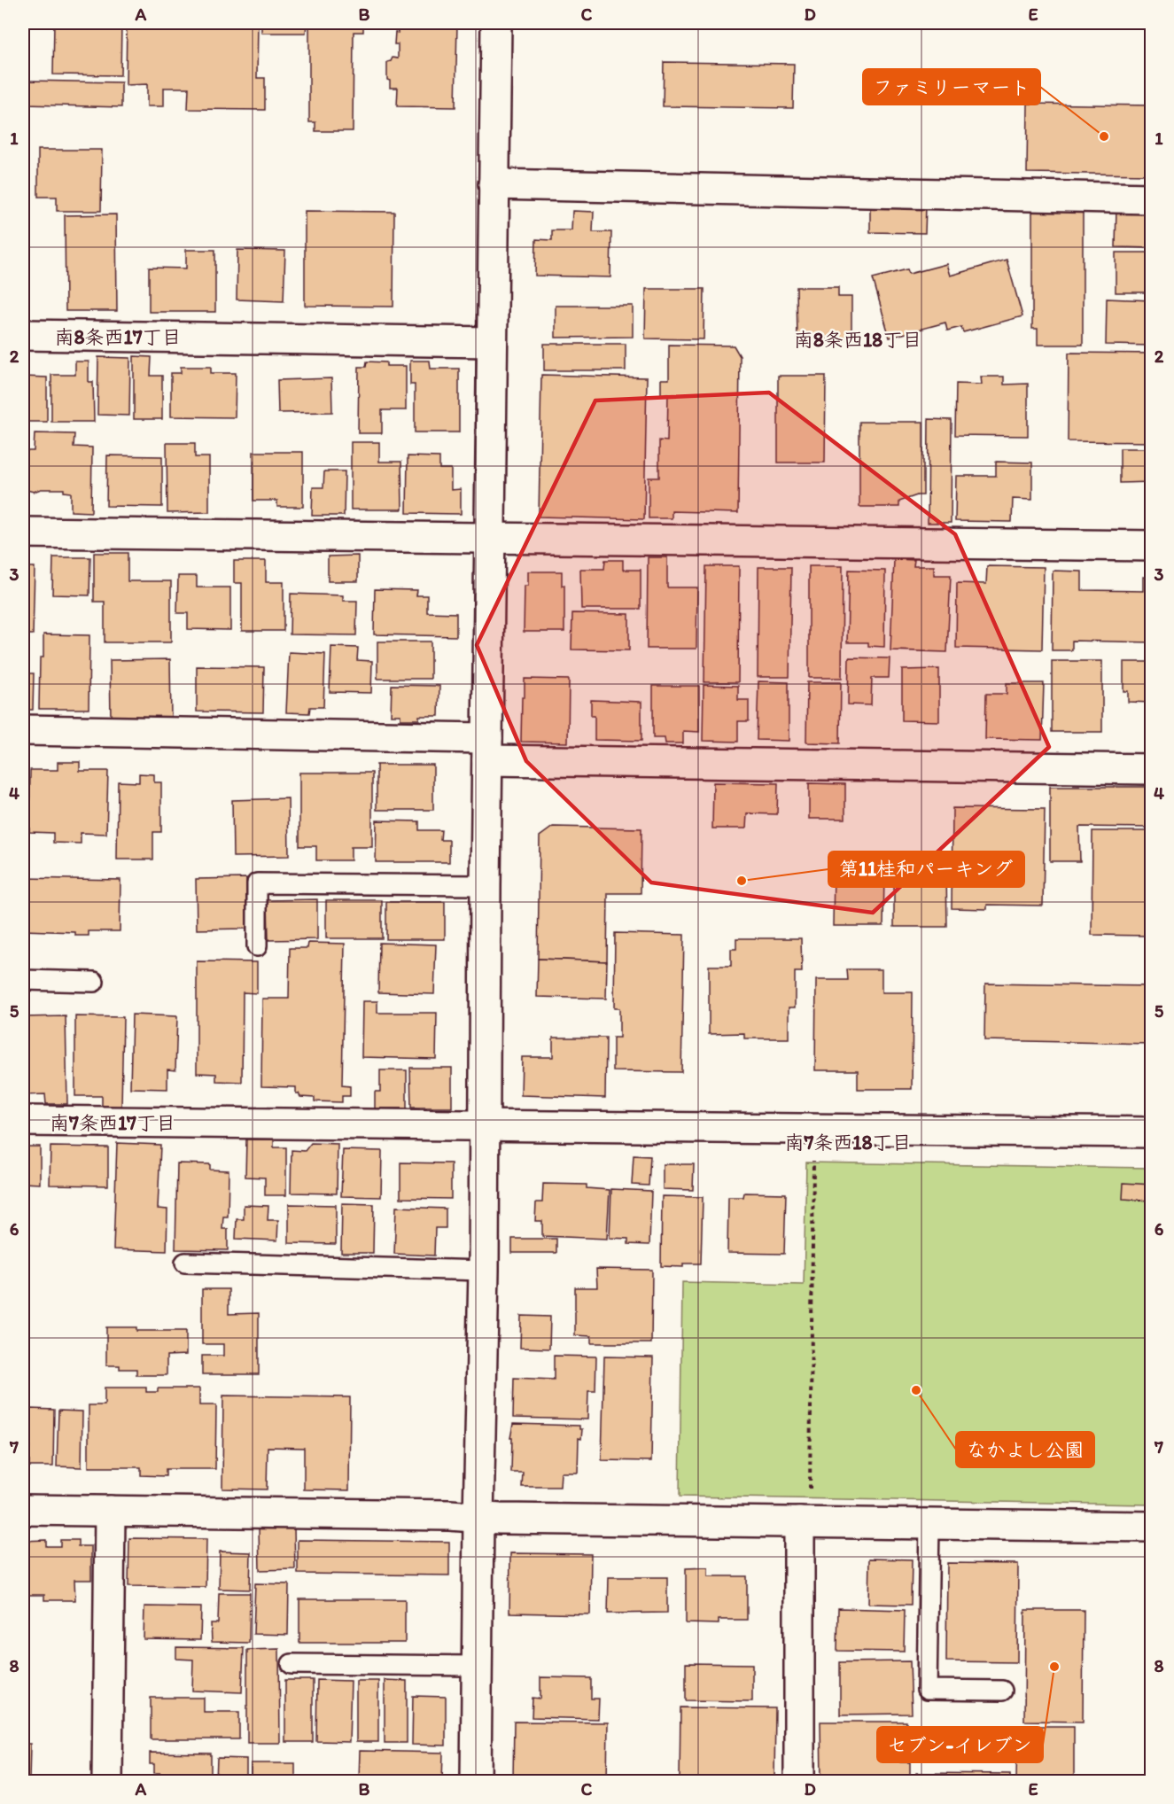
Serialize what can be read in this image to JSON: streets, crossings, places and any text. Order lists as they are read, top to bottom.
{
  "districts": [
    "南8条西17丁目",
    "南8条西18丁目",
    "南7条西17丁目",
    "南7条西18丁目"
  ],
  "places": [
    "ファミリーマート",
    "第11桂和パーキング",
    "なかよし公園",
    "セブン-イレブン"
  ],
  "grid": {
    "columns": [
      "A",
      "B",
      "C",
      "D",
      "E"
    ],
    "rows": [
      "1",
      "2",
      "3",
      "4",
      "5",
      "6",
      "7",
      "8"
    ]
  }
}
